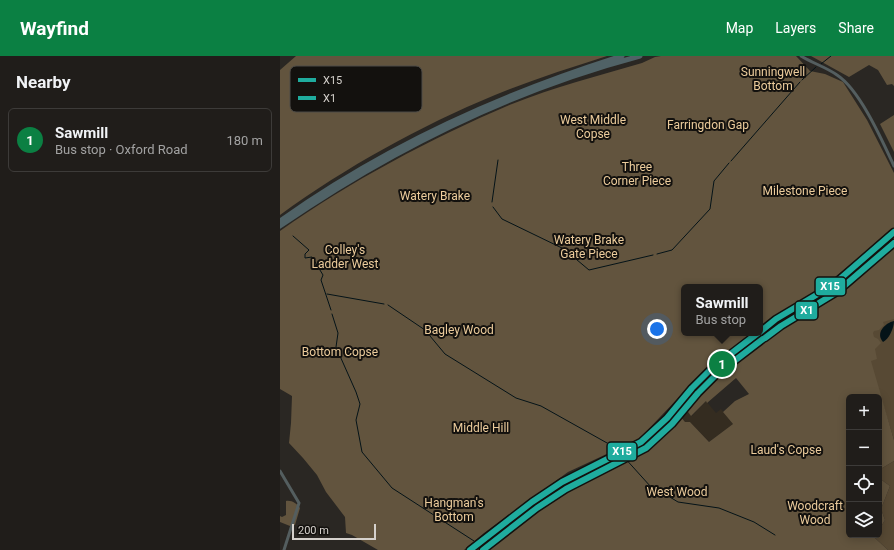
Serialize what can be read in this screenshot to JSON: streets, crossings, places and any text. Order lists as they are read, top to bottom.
{
  "parks": [
    "Sunningwell Bottom",
    "West Middle Copse",
    "Farringdon Gap",
    "Three Corner Piece",
    "Milestone Piece",
    "Watery Brake",
    "Watery Brake Gate Piece",
    "Colley's Ladder West",
    "Bagley Wood",
    "Bottom Copse",
    "Middle Hill",
    "Laud's Copse",
    "West Wood",
    "Hangman's Bottom",
    "Woodcraft Wood"
  ],
  "lines": ["transit line X15", "transit line X1"],
  "legend": ["X15", "X1"],
  "scale_bar": "200 m",
  "page": {
    "header": "Wayfind",
    "nav": ["Map", "Layers", "Share"],
    "heading": "Nearby",
    "list": [
      {
        "mark": "1",
        "name": "Sawmill",
        "note": "Bus stop · Oxford Road",
        "value": "180 m"
      }
    ],
    "popup": ["Sawmill", "Bus stop"],
    "pins": "1",
    "map_buttons": ["+", "−"],
    "scale": "200 m"
  }
}
